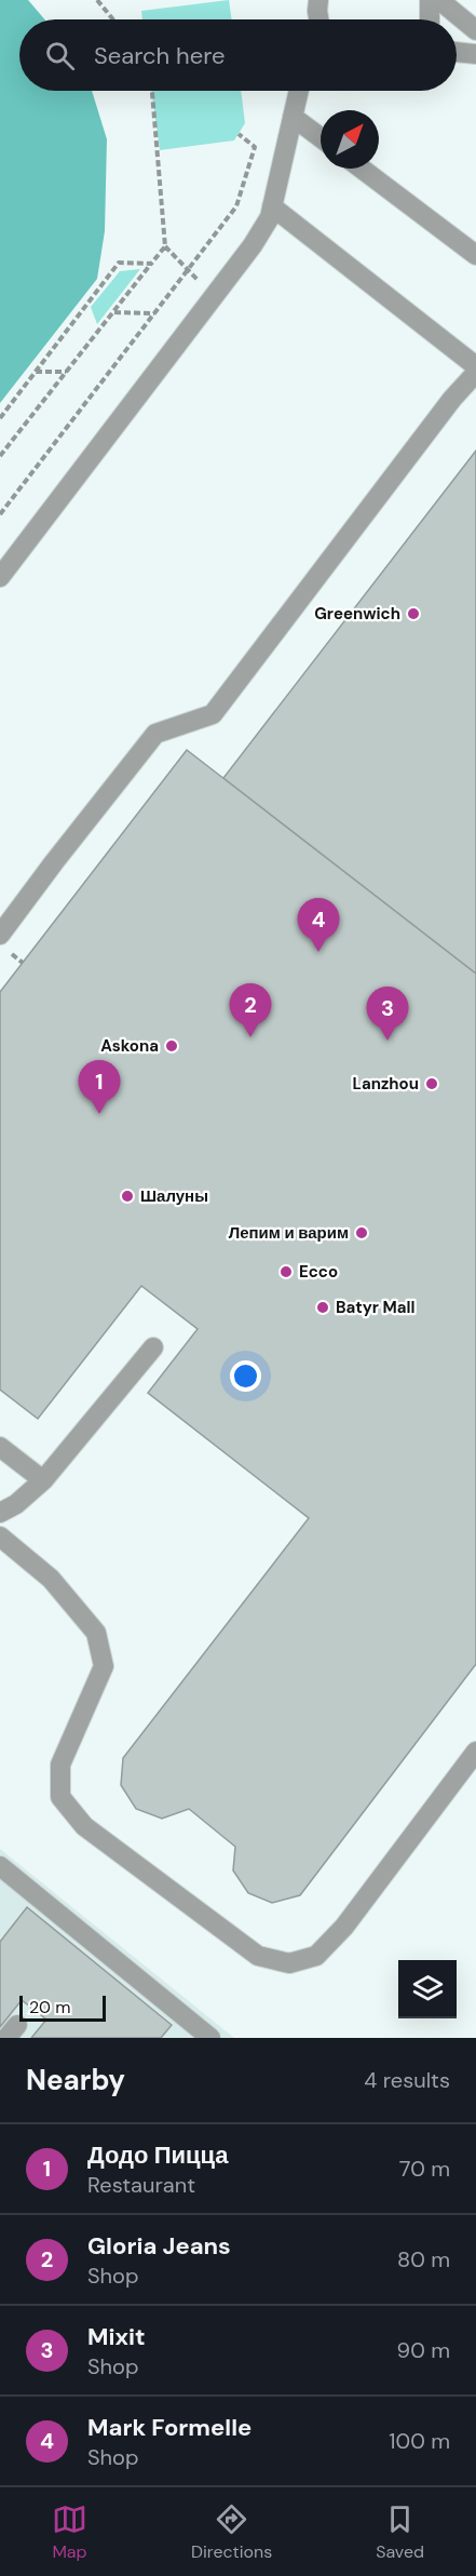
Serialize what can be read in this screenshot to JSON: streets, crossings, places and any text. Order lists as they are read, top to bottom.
{
  "places": [
    "Greenwich",
    "Askona",
    "Lanzhou",
    "Шалуны",
    "Лепим и варим",
    "Ecco",
    "Batyr Mall"
  ],
  "scale_bar": "20 m",
  "north": "top right",
  "page": {
    "search": "Search here",
    "pins": [
      "4",
      "2",
      "3",
      "1"
    ],
    "scale": "20 m",
    "heading": ["Nearby", "4 results"],
    "list": [
      {
        "mark": "1",
        "name": "Додо Пицца",
        "note": "Restaurant",
        "value": "70 m"
      },
      {
        "mark": "2",
        "name": "Gloria Jeans",
        "note": "Shop",
        "value": "80 m"
      },
      {
        "mark": "3",
        "name": "Mixit",
        "note": "Shop",
        "value": "90 m"
      },
      {
        "mark": "4",
        "name": "Mark Formelle",
        "note": "Shop",
        "value": "100 m"
      }
    ],
    "nav": ["Map", "Directions", "Saved"]
  }
}
